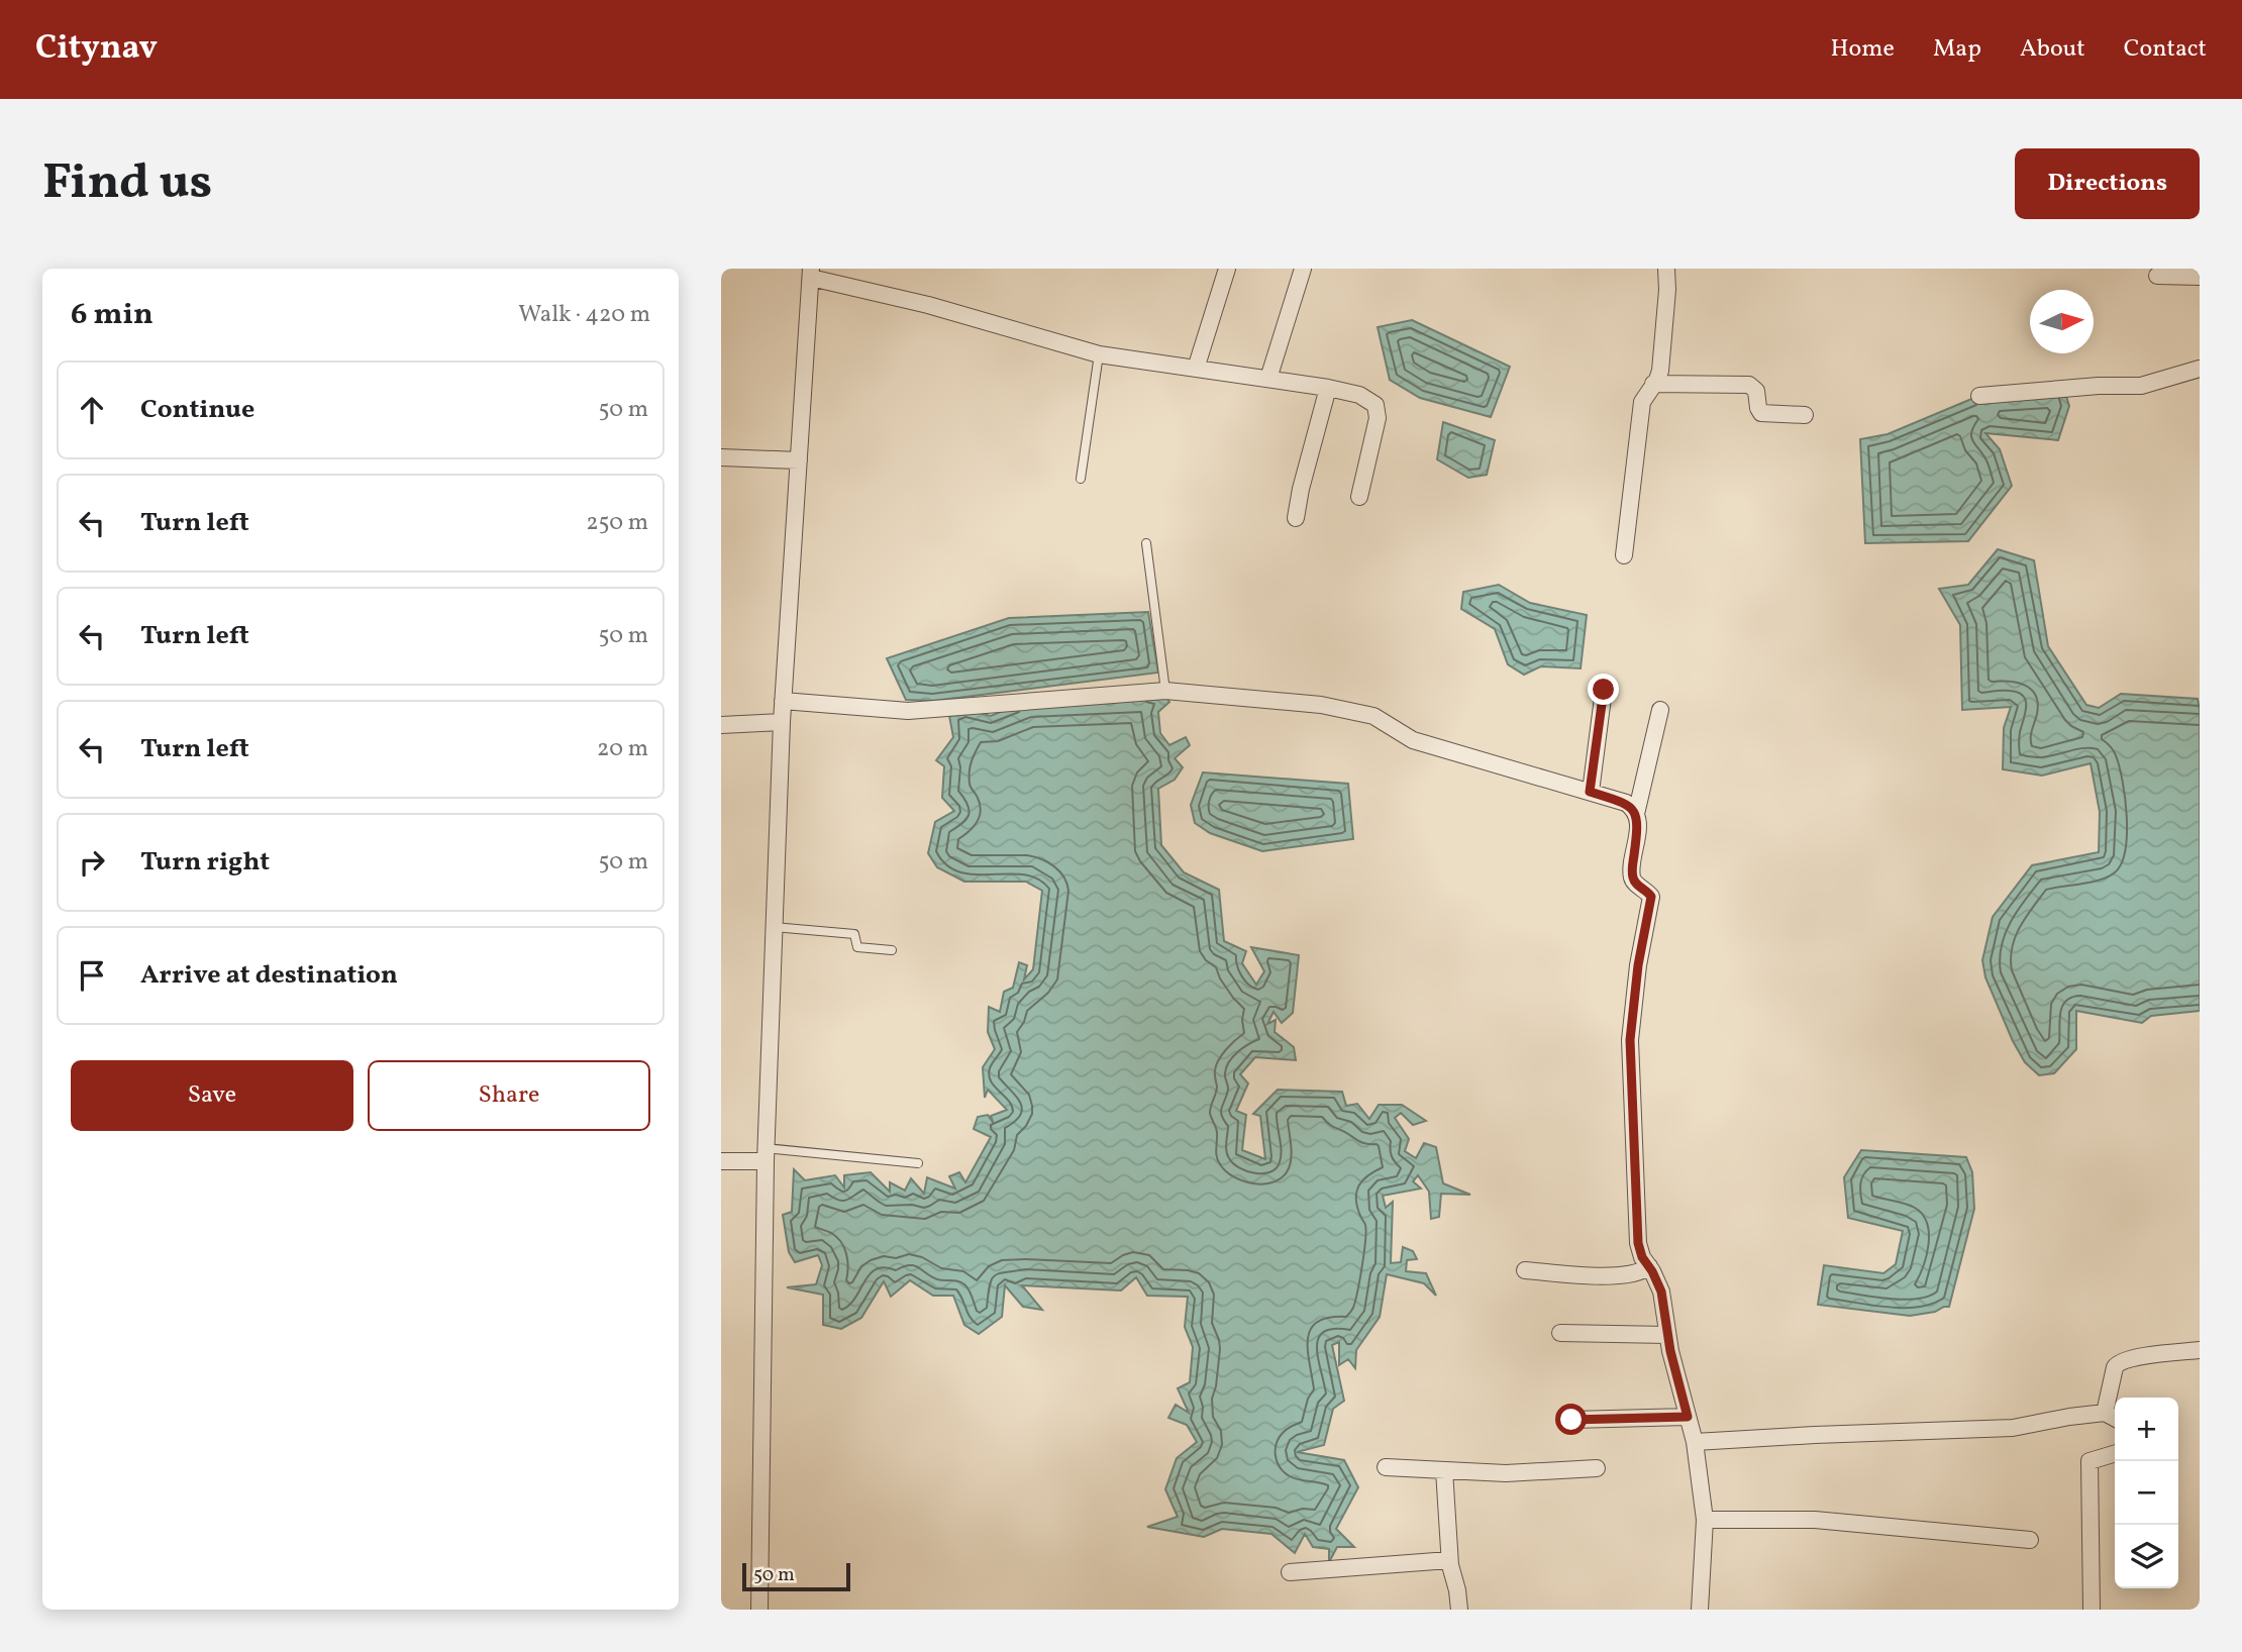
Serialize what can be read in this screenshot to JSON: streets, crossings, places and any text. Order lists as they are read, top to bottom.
{
  "scale_bar": "50 m",
  "north": "right",
  "page": {
    "header": "Citynav",
    "nav": [
      "Home",
      "Map",
      "About",
      "Contact"
    ],
    "buttons": [
      "Directions",
      ["Save", "Share"]
    ],
    "title": "Find us",
    "heading": ["6 min", "Walk · 420 m"],
    "list": [
      ["Continue", "50 m"],
      ["Turn left", "250 m"],
      ["Turn left", "50 m"],
      ["Turn left", "20 m"],
      ["Turn right", "50 m"],
      "Arrive at destination"
    ],
    "map_buttons": ["+", "−"],
    "scale": "50 m"
  }
}
